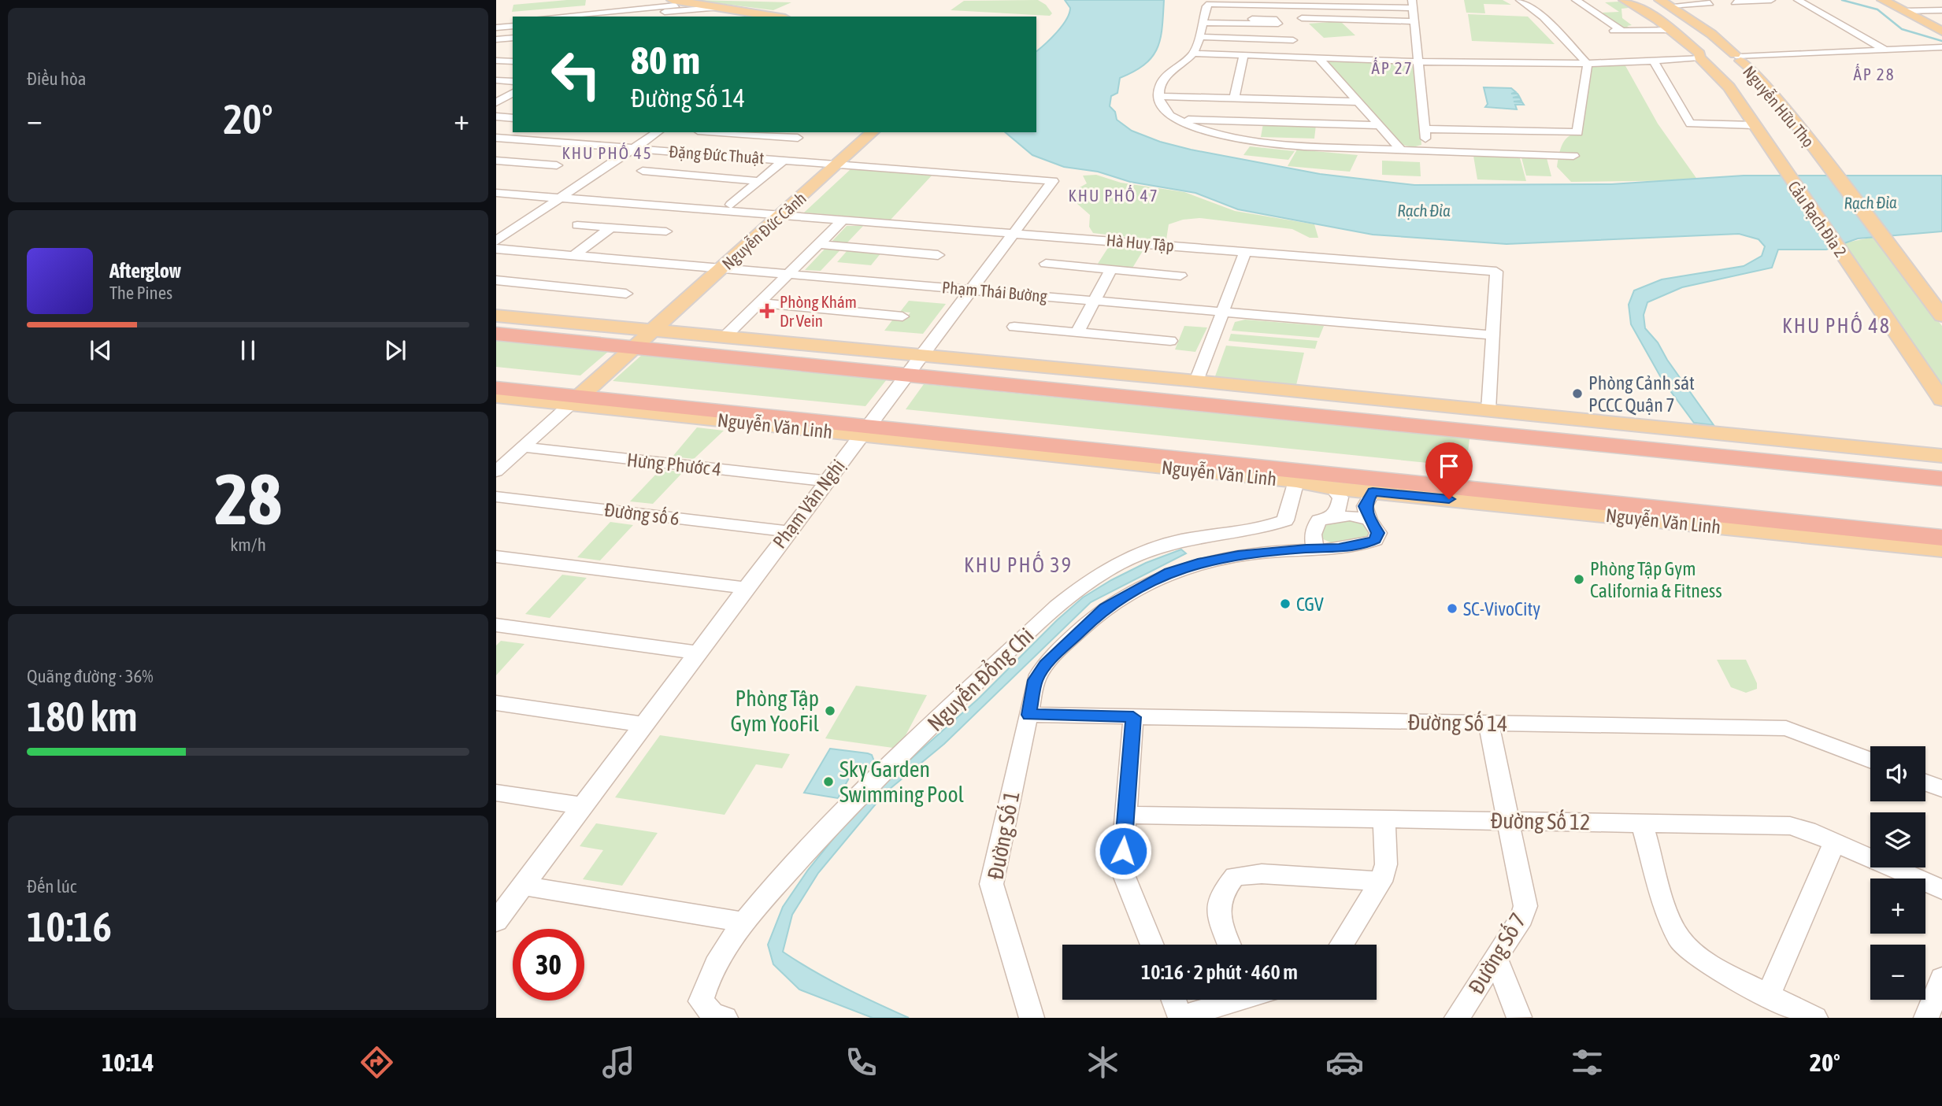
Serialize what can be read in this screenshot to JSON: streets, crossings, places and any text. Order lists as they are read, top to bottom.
{
  "streets": {
    "highway": ["Nguyễn Văn Linh"],
    "main road": ["Nguyễn Hữu Thọ", "Cầu Rạch Đỉa 2", "Nguyễn Đức Cảnh"],
    "street": [
      "Đặng Đức Thuật",
      "Hà Huy Tập",
      "Phạm Thái Bường",
      "Hưng Phước 4",
      "Phạm Văn Nghị",
      "Đường số 6",
      "Nguyễn Đổng Chi",
      "Đường Số 14",
      "Đường Số 12",
      "Đường Số 1",
      "Đường Số 7"
    ]
  },
  "crossings": [
    ["Nguyễn Hữu Thọ", "Cầu Rạch Đỉa 2"],
    ["Đặng Đức Thuật", "Nguyễn Đức Cảnh"],
    ["Đặng Đức Thuật", "Phạm Văn Nghị"],
    ["Nguyễn Đức Cảnh", "Hà Huy Tập"],
    ["Nguyễn Đức Cảnh", "Phạm Thái Bường"],
    ["Nguyễn Đức Cảnh", "Nguyễn Văn Linh"],
    ["Nguyễn Đức Cảnh", "Phạm Văn Nghị"],
    ["Hà Huy Tập", "Phạm Thái Bường"],
    ["Hà Huy Tập", "Phạm Văn Nghị"],
    ["Phạm Thái Bường", "Phạm Văn Nghị"],
    ["Nguyễn Văn Linh", "Phạm Văn Nghị"],
    ["Nguyễn Văn Linh", "Nguyễn Đổng Chi"],
    ["Hưng Phước 4", "Phạm Văn Nghị"],
    ["Phạm Văn Nghị", "Đường số 6"],
    ["Đường Số 14", "Đường Số 1"],
    ["Đường Số 14", "Đường Số 7"],
    ["Đường Số 12", "Đường Số 7"]
  ],
  "districts": [
    "ẤP 27",
    "ẤP 28",
    "KHU PHỐ 45",
    "KHU PHỐ 47",
    "KHU PHỐ 48",
    "KHU PHỐ 39"
  ],
  "water": ["Rạch Đỉa"],
  "places": {
    "health": ["Phòng Khám Dr Vein"],
    "other": [
      "Phòng Cảnh sát PCCC Quận 7",
      "Phòng Tập Gym California & Fitness",
      "CGV",
      "SC-VivoCity",
      "Phòng Tập Gym YooFil",
      "Sky Garden Swimming Pool"
    ]
  },
  "page": {
    "tile": [
      "Điều hòa",
      ["28", "km/h"],
      ["Quãng đường · 36%", "180 km"],
      ["Đến lúc", "10:16"]
    ],
    "turn": ["80 m", "Đường Số 14"],
    "heat": ["−", "20°", "+"],
    "song": ["Afterglow", "The Pines"],
    "map_buttons": ["+", "−"],
    "limit": "30",
    "trip": "10:16 · 2 phút · 460 m",
    "tabs": ["10:14", "20°"]
  }
}
